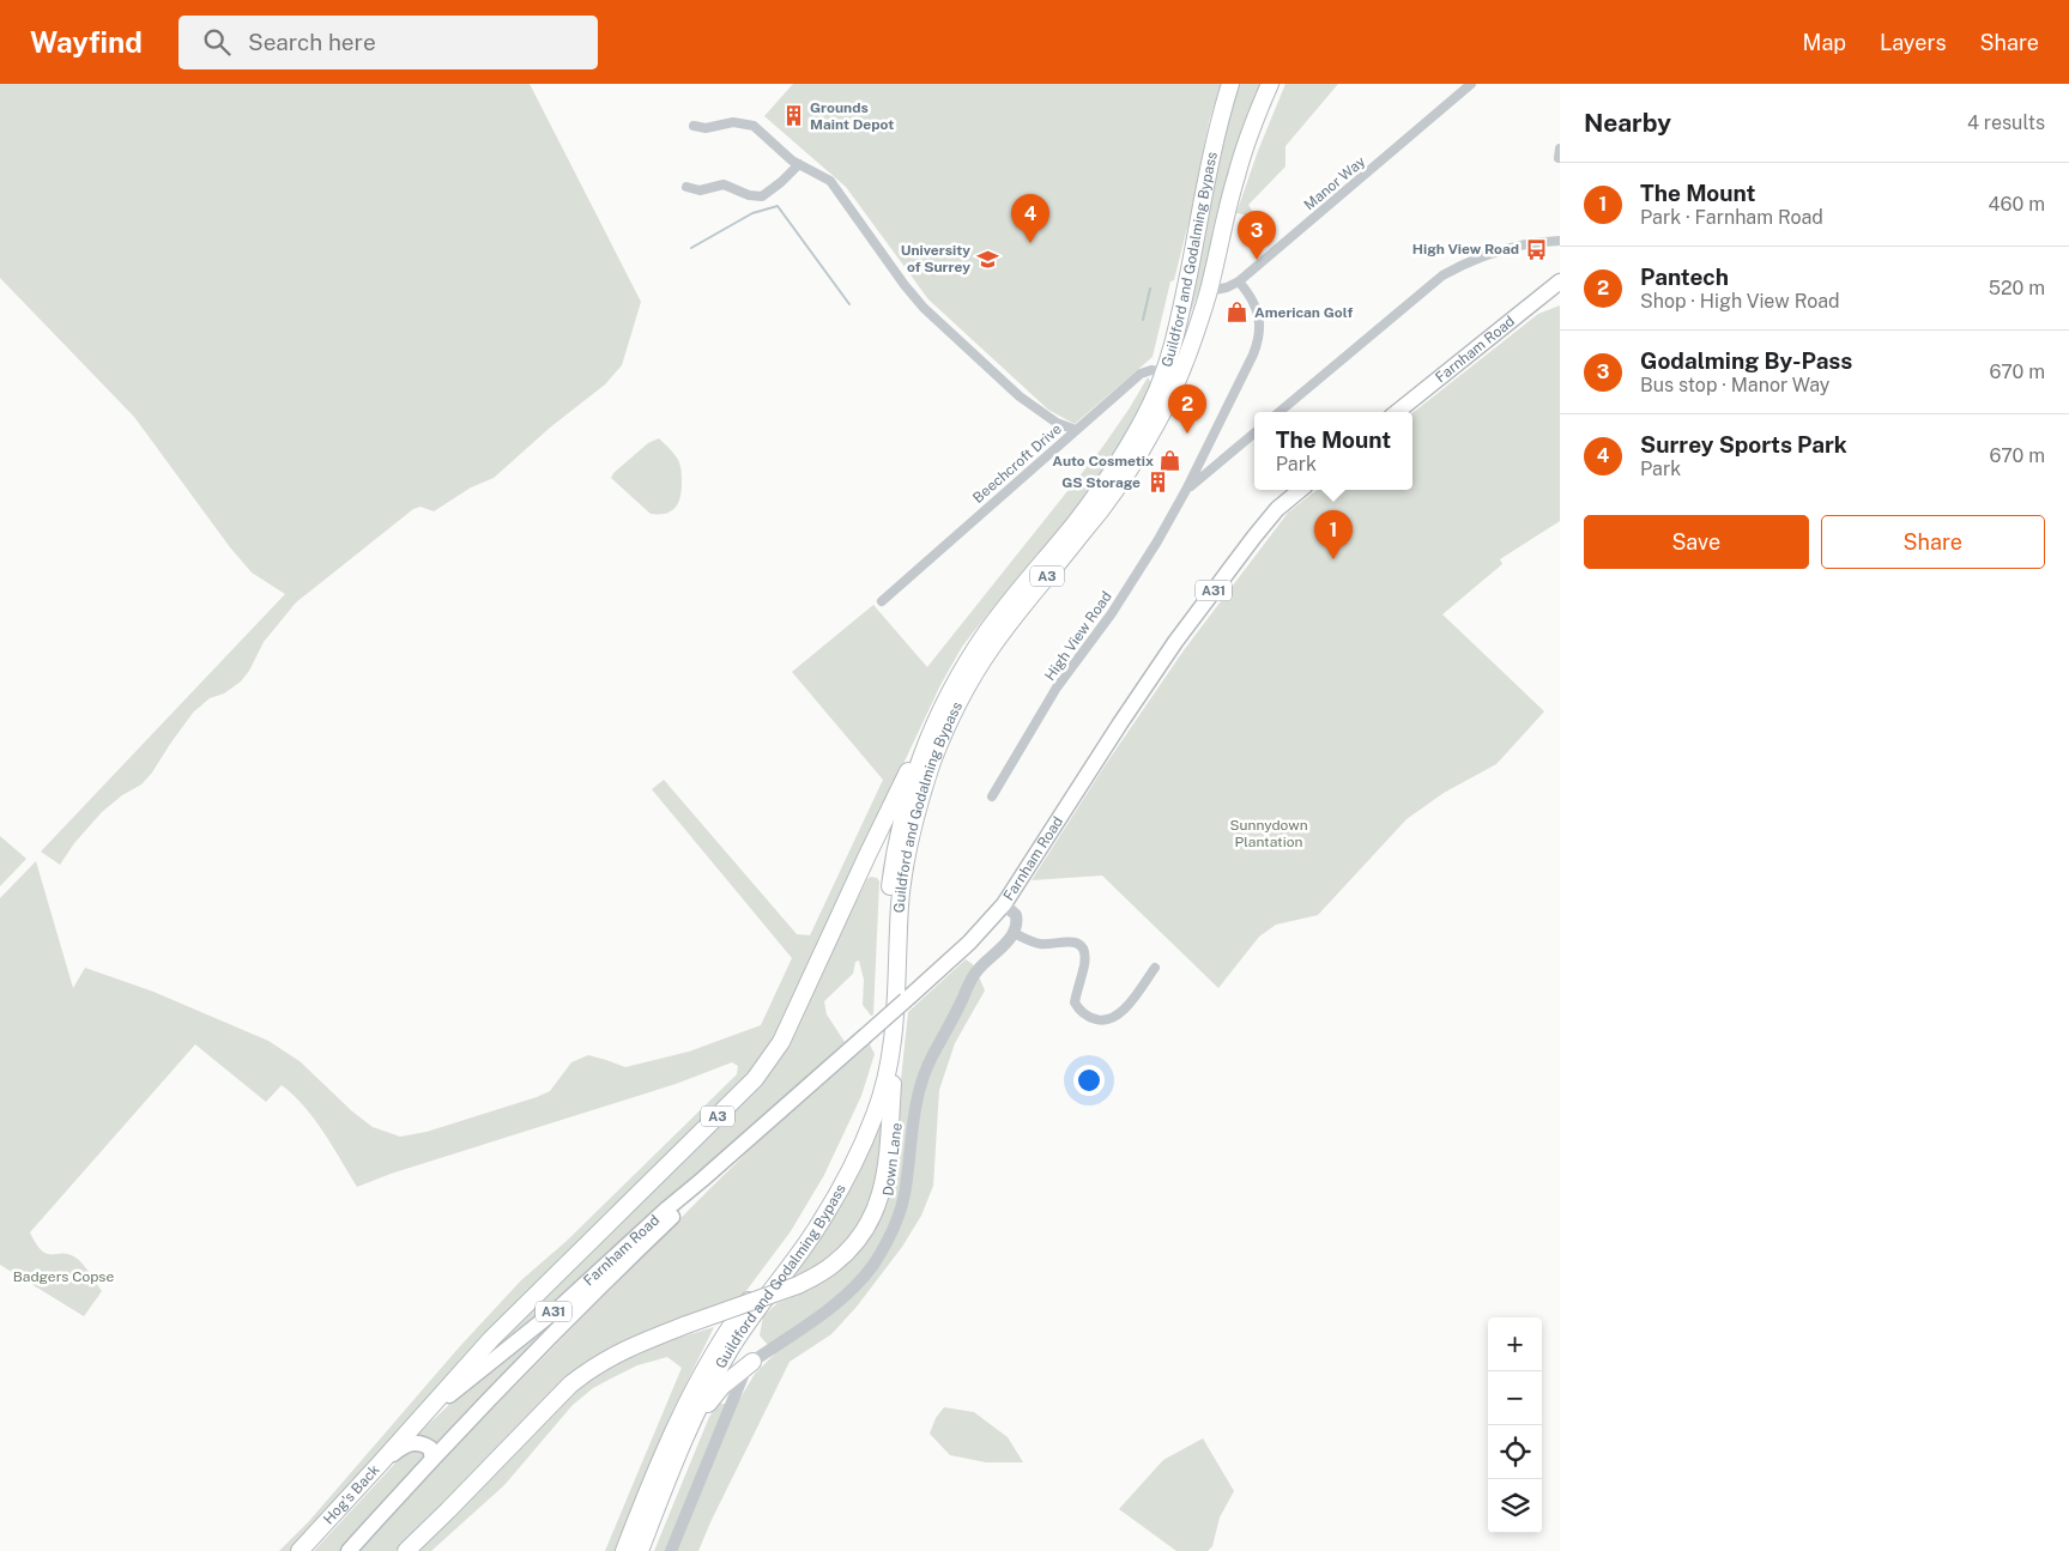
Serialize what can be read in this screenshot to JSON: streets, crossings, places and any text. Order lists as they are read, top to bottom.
{
  "streets": {
    "highway": [
      "Guildford and Godalming Bypass",
      "A3",
      "A31",
      "Hog's Back"
    ],
    "main road": ["Farnham Road"],
    "street": [
      "Manor Way",
      "Beechcroft Drive",
      "High View Road",
      "Down Lane"
    ]
  },
  "crossings": [
    ["Manor Way", "Guildford and Godalming Bypass"],
    ["Manor Way", "High View Road"],
    ["Guildford and Godalming Bypass", "Beechcroft Drive"],
    ["Guildford and Godalming Bypass", "A3"],
    ["Farnham Road", "A3"],
    ["Farnham Road", "A31"],
    ["Farnham Road", "Hog's Back"],
    ["A3", "Hog's Back"],
    ["A31", "Hog's Back"]
  ],
  "parks": ["Sunnydown Plantation", "Badgers Copse"],
  "places": {
    "building": ["Grounds Maint Depot", "GS Storage"],
    "bus stop": ["High View Road"],
    "school or university": ["University of Surrey"],
    "shop": ["American Golf", "Auto Cosmetix"]
  },
  "page": {
    "header": "Wayfind",
    "search": "Search here",
    "nav": ["Map", "Layers", "Share"],
    "heading": ["Nearby", "4 results"],
    "list": [
      {
        "mark": "1",
        "name": "The Mount",
        "note": "Park · Farnham Road",
        "value": "460 m"
      },
      {
        "mark": "2",
        "name": "Pantech",
        "note": "Shop · High View Road",
        "value": "520 m"
      },
      {
        "mark": "3",
        "name": "Godalming By-Pass",
        "note": "Bus stop · Manor Way",
        "value": "670 m"
      },
      {
        "mark": "4",
        "name": "Surrey Sports Park",
        "note": "Park",
        "value": "670 m"
      }
    ],
    "pins": [
      "4",
      "3",
      "2",
      "1"
    ],
    "popup": ["The Mount", "Park"],
    "buttons": ["Save", "Share"],
    "map_buttons": ["+", "−"]
  }
}
